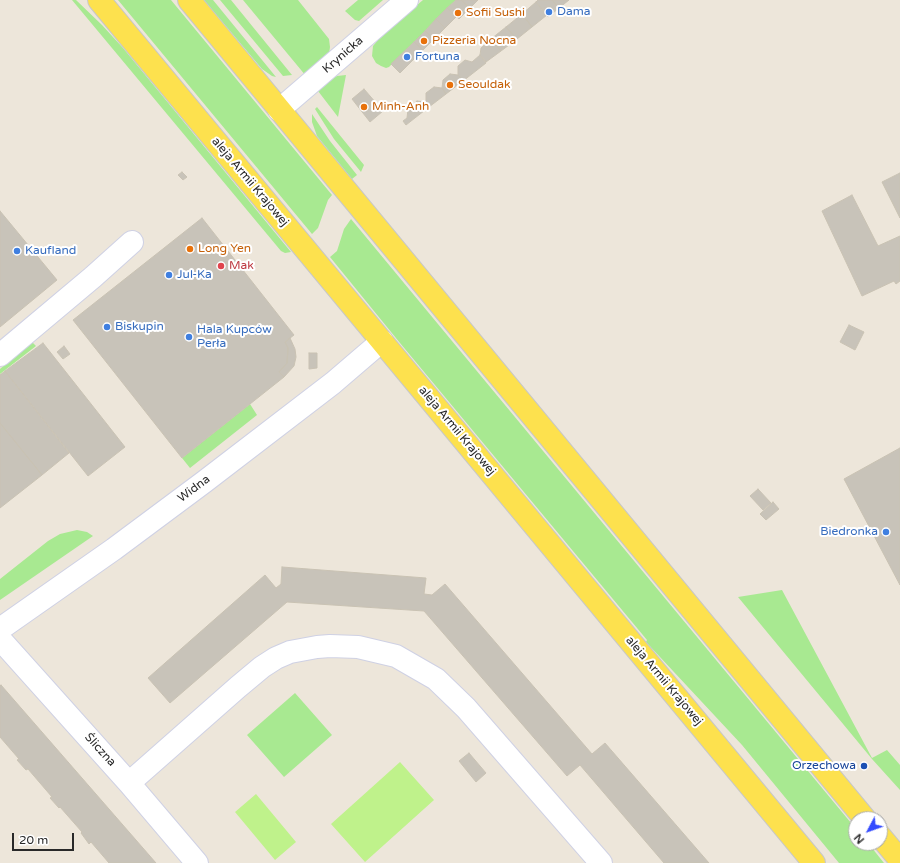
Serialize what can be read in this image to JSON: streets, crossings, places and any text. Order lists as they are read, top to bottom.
{
  "streets": {
    "main road": ["aleja Armii Krajowej"],
    "street": ["Krynicka", "Widna", "Śliczna"]
  },
  "crossings": [
    ["aleja Armii Krajowej", "Widna"]
  ],
  "places": [
    "Dama",
    "Sofii Sushi",
    "Pizzeria Nocna",
    "Fortuna",
    "Seouldak",
    "Minh-Anh",
    "Long Yen",
    "Kaufland",
    "Mak",
    "Jul-Ka",
    "Biskupin",
    "Hala Kupców Perła",
    "Biedronka",
    "Orzechowa"
  ],
  "scale_bar": "20 m",
  "north": "bottom left"
}
